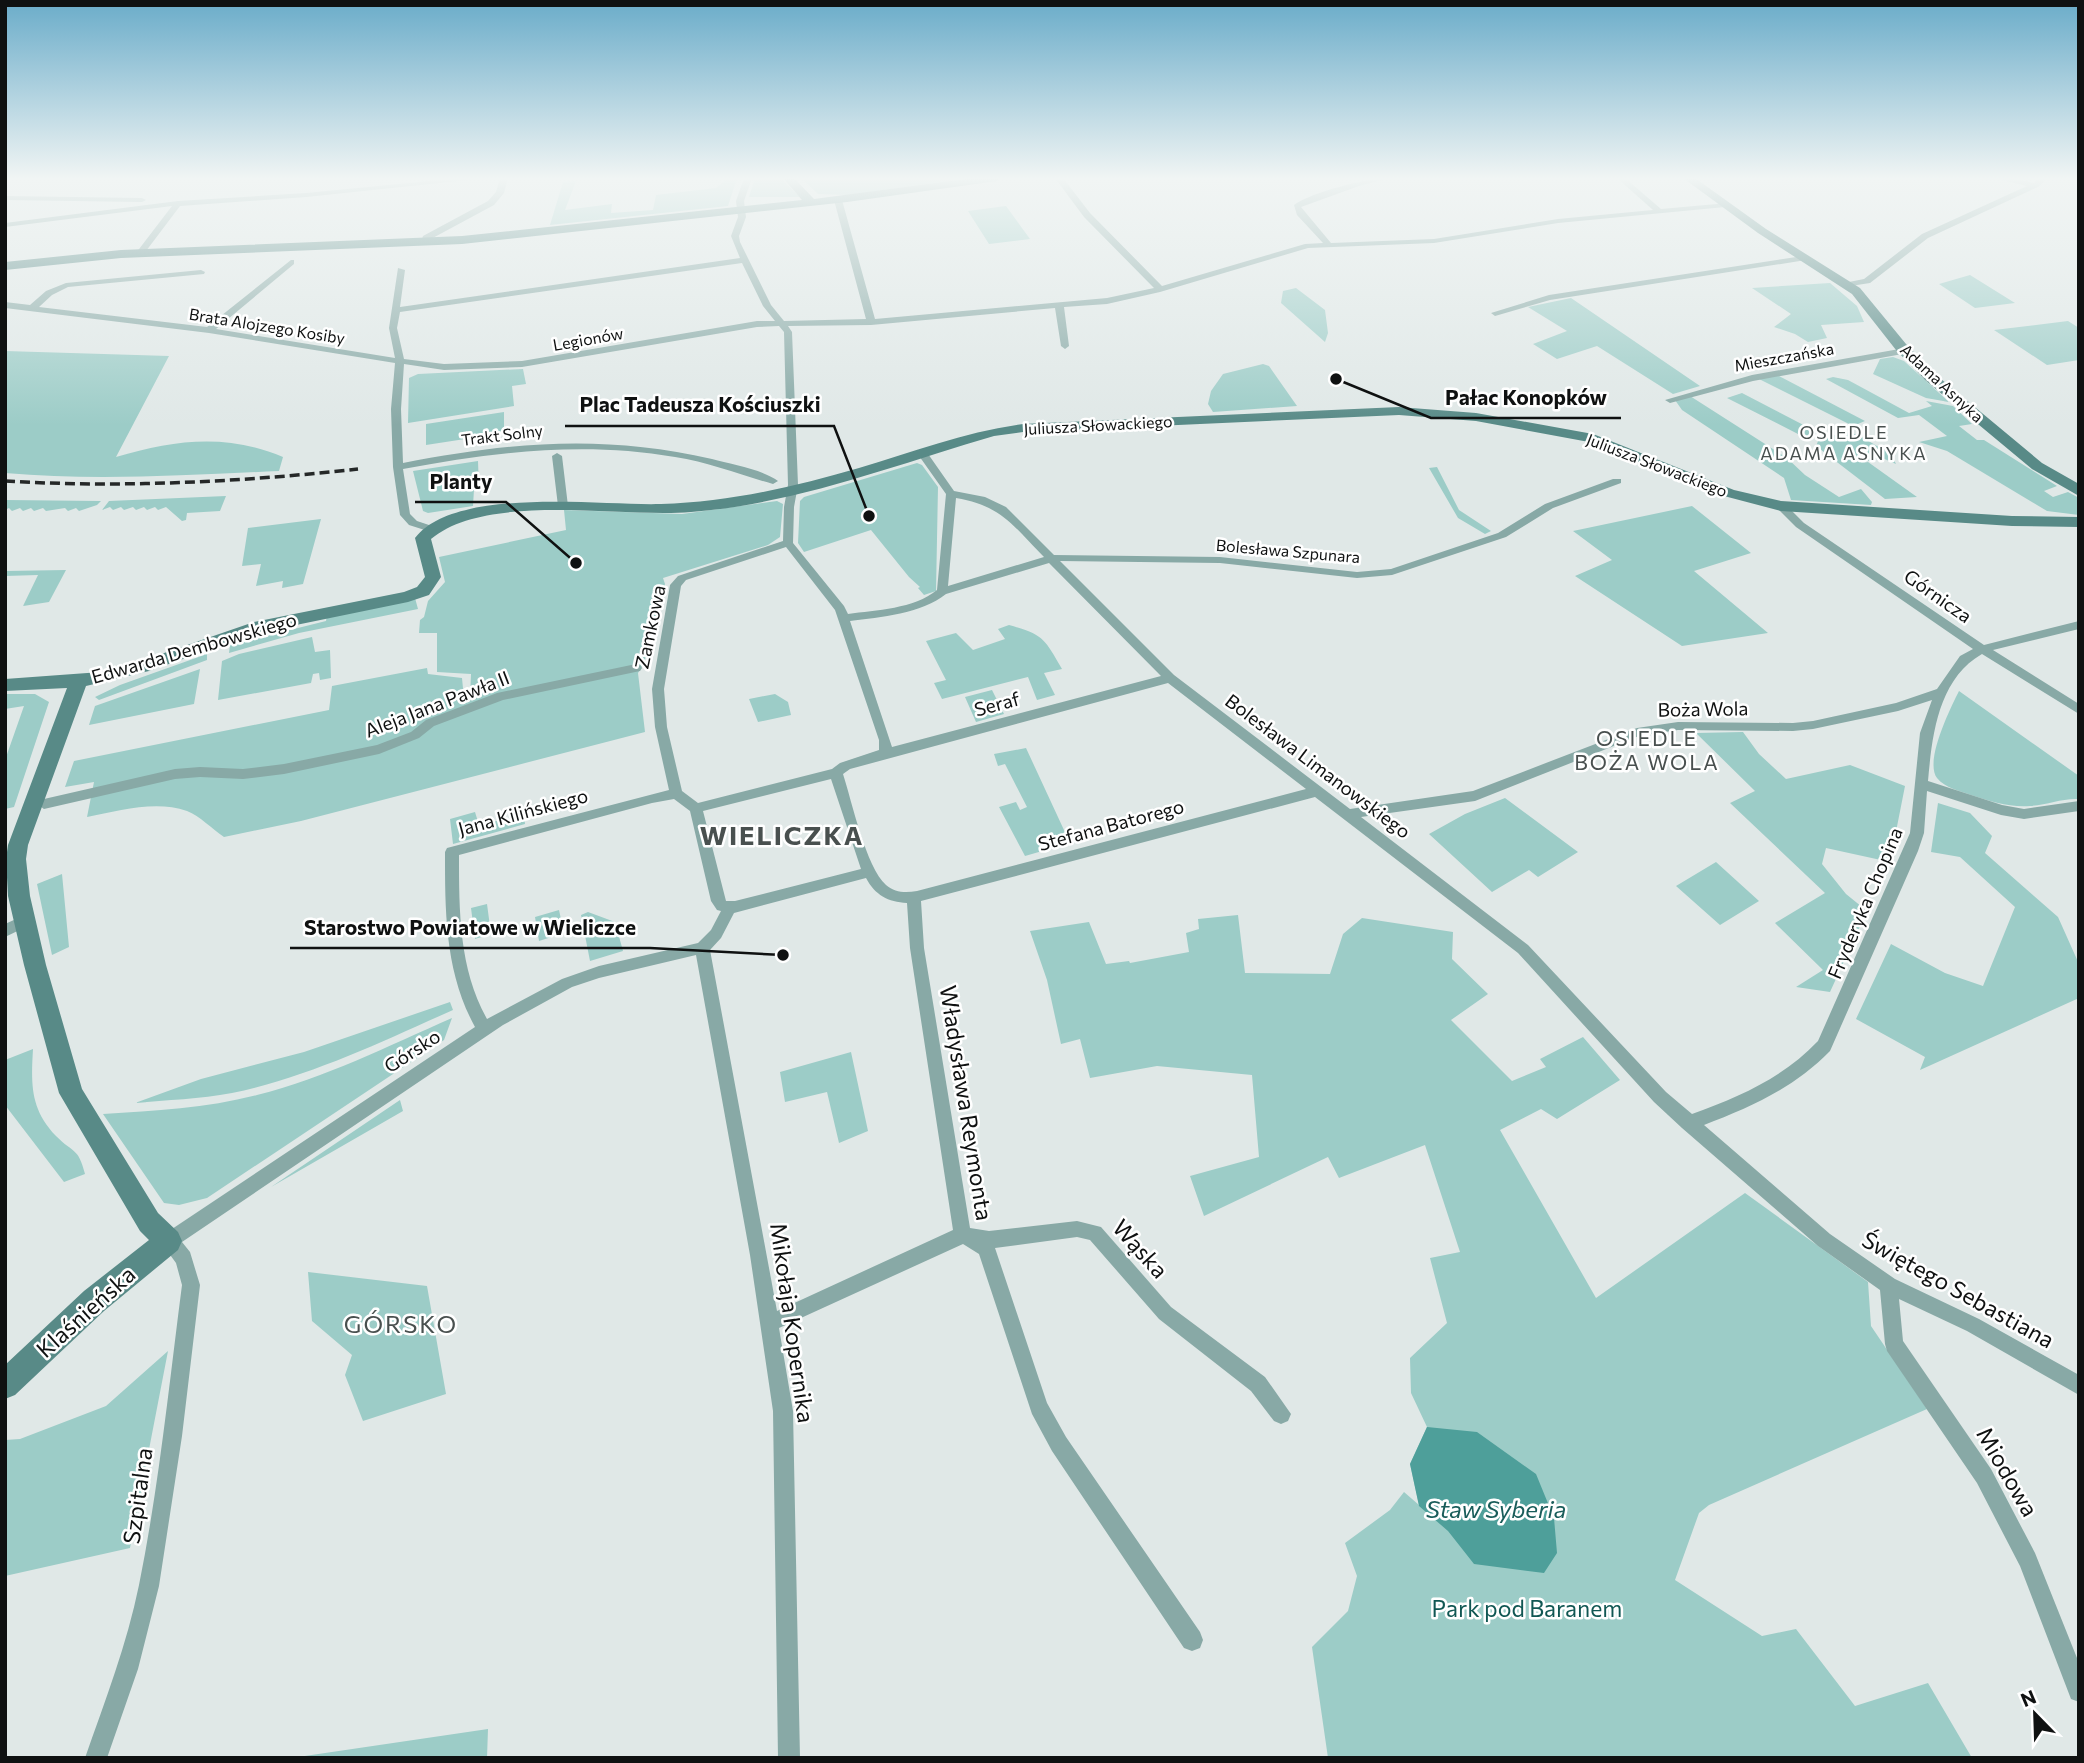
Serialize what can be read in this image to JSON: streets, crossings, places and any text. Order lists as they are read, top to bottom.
{
  "streets": {
    "street": [
      "Brata Alojzego Kosiby",
      "Legionów",
      "Mieszczańska",
      "Adama Asnyka",
      "Juliusza Słowackiego",
      "Trakt Solny",
      "Bolesława Szpunara",
      "Górnicza",
      "Zamkowa",
      "Edwarda Dembowskiego",
      "Aleja Jana Pawła II",
      "Seraf",
      "Boża Wola",
      "Bolesława Limanowskiego",
      "Jana Kilińskiego",
      "Stefana Batorego",
      "Fryderyka Chopina",
      "Górsko",
      "Władysława Reymonta",
      "Wąska",
      "Świętego Sebastiana",
      "Klaśnieńska",
      "Mikołaja Kopernika",
      "Miodowa",
      "Szpitalna"
    ]
  },
  "crossings": [
    ["Brata Alojzego Kosiby", "Legionów"],
    ["Mieszczańska", "Adama Asnyka"],
    ["Juliusza Słowackiego", "Bolesława Szpunara"],
    ["Juliusza Słowackiego", "Górnicza"],
    ["Juliusza Słowackiego", "Zamkowa"],
    ["Juliusza Słowackiego", "Bolesława Limanowskiego"],
    ["Bolesława Szpunara", "Zamkowa"],
    ["Bolesława Szpunara", "Bolesława Limanowskiego"],
    ["Górnicza", "Fryderyka Chopina"],
    ["Zamkowa", "Bolesława Limanowskiego"],
    ["Zamkowa", "Jana Kilińskiego"],
    ["Seraf", "Bolesława Limanowskiego"],
    ["Boża Wola", "Bolesława Limanowskiego"],
    ["Boża Wola", "Fryderyka Chopina"],
    ["Bolesława Limanowskiego", "Stefana Batorego"],
    ["Bolesława Limanowskiego", "Fryderyka Chopina"],
    ["Bolesława Limanowskiego", "Świętego Sebastiana"],
    ["Jana Kilińskiego", "Górsko"],
    ["Stefana Batorego", "Władysława Reymonta"],
    ["Fryderyka Chopina", "Świętego Sebastiana"],
    ["Górsko", "Klaśnieńska"],
    ["Górsko", "Mikołaja Kopernika"],
    ["Górsko", "Szpitalna"],
    ["Władysława Reymonta", "Wąska"],
    ["Świętego Sebastiana", "Miodowa"],
    ["Klaśnieńska", "Szpitalna"]
  ],
  "districts": [
    "OSIEDLE ADAMA ASNYKA",
    "OSIEDLE BOŻA WOLA",
    "WIELICZKA",
    "GÓRSKO"
  ],
  "water": ["Staw Syberia"],
  "parks": ["Park pod Baranem"],
  "places": [
    "Pałac Konopków",
    "Plac Tadeusza Kościuszki",
    "Planty",
    "Starostwo Powiatowe w Wieliczce"
  ],
  "north": "top left"
}
